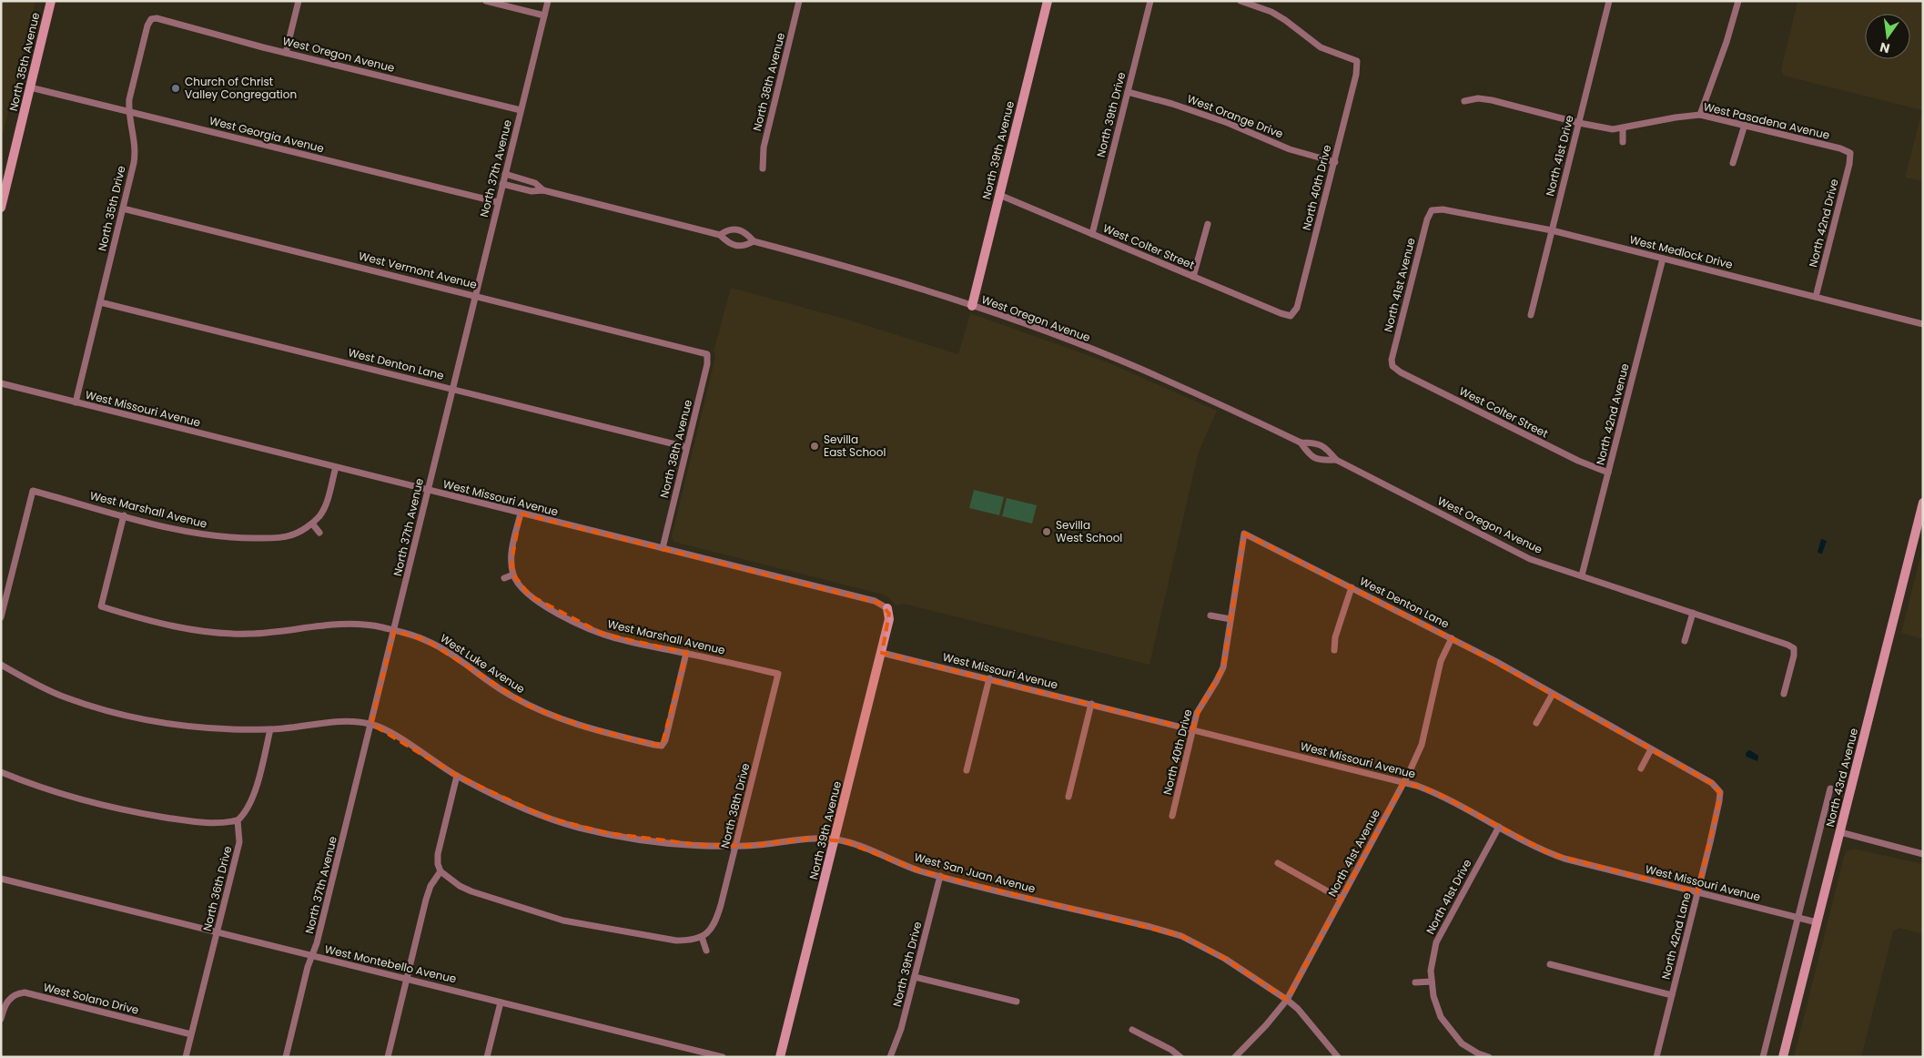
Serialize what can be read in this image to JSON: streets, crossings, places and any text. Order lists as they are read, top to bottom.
{
  "streets": {
    "main road": ["North 35th Avenue", "North 39th Avenue", "North 43rd Avenue"],
    "street": [
      "West Oregon Avenue",
      "North 38th Avenue",
      "North 39th Drive",
      "West Orange Drive",
      "West Pasadena Avenue",
      "West Georgia Avenue",
      "North 41st Drive",
      "North 37th Avenue",
      "North 40th Drive",
      "North 35th Drive",
      "North 42nd Drive",
      "West Colter Street",
      "West Medlock Drive",
      "West Vermont Avenue",
      "North 41st Avenue",
      "West Denton Lane",
      "West Missouri Avenue",
      "North 42nd Avenue",
      "West Marshall Avenue",
      "West Luke Avenue",
      "North 38th Drive",
      "West San Juan Avenue",
      "North 36th Drive",
      "North 42nd Lane",
      "West Montebello Avenue",
      "West Solano Drive"
    ]
  },
  "crossings": [
    ["West Oregon Avenue", "North 39th Avenue"],
    ["West Oregon Avenue", "North 37th Avenue"],
    ["West Oregon Avenue", "North 35th Drive"],
    ["West Oregon Avenue", "North 42nd Avenue"],
    ["North 35th Avenue", "West Georgia Avenue"],
    ["North 38th Avenue", "West Vermont Avenue"],
    ["North 38th Avenue", "West Denton Lane"],
    ["North 38th Avenue", "West Missouri Avenue"],
    ["North 39th Drive", "West Orange Drive"],
    ["North 39th Drive", "West Colter Street"],
    ["North 39th Drive", "West San Juan Avenue"],
    ["West Orange Drive", "North 40th Drive"],
    ["West Pasadena Avenue", "North 41st Drive"],
    ["West Pasadena Avenue", "North 42nd Drive"],
    ["West Georgia Avenue", "North 37th Avenue"],
    ["West Georgia Avenue", "North 35th Drive"],
    ["North 39th Avenue", "West Colter Street"],
    ["North 39th Avenue", "West Missouri Avenue"],
    ["North 39th Avenue", "West San Juan Avenue"],
    ["North 41st Drive", "West Medlock Drive"],
    ["North 41st Drive", "West Missouri Avenue"],
    ["North 37th Avenue", "West Vermont Avenue"],
    ["North 37th Avenue", "West Denton Lane"],
    ["North 37th Avenue", "West Missouri Avenue"],
    ["North 37th Avenue", "West Luke Avenue"],
    ["North 37th Avenue", "West San Juan Avenue"],
    ["North 37th Avenue", "West Montebello Avenue"],
    ["North 40th Drive", "West Colter Street"],
    ["North 40th Drive", "West Denton Lane"],
    ["North 40th Drive", "West Missouri Avenue"],
    ["North 35th Drive", "West Vermont Avenue"],
    ["North 35th Drive", "West Denton Lane"],
    ["North 35th Drive", "West Missouri Avenue"],
    ["North 42nd Drive", "West Medlock Drive"],
    ["West Colter Street", "North 41st Avenue"],
    ["West Colter Street", "North 42nd Avenue"],
    ["West Medlock Drive", "North 41st Avenue"],
    ["West Medlock Drive", "North 42nd Avenue"],
    ["North 41st Avenue", "West Denton Lane"],
    ["North 41st Avenue", "West Missouri Avenue"],
    ["North 41st Avenue", "West San Juan Avenue"],
    ["West Denton Lane", "North 42nd Lane"],
    ["West Missouri Avenue", "West Marshall Avenue"],
    ["West Missouri Avenue", "North 43rd Avenue"],
    ["West Missouri Avenue", "North 42nd Lane"],
    ["West Marshall Avenue", "West Luke Avenue"],
    ["West Marshall Avenue", "North 38th Drive"],
    ["North 38th Drive", "West San Juan Avenue"],
    ["North 36th Drive", "West Montebello Avenue"],
    ["North 36th Drive", "West Solano Drive"]
  ],
  "places": ["Church of Christ Valley Congregation", "Sevilla East School", "Sevilla West School"],
  "north": "bottom"
}
